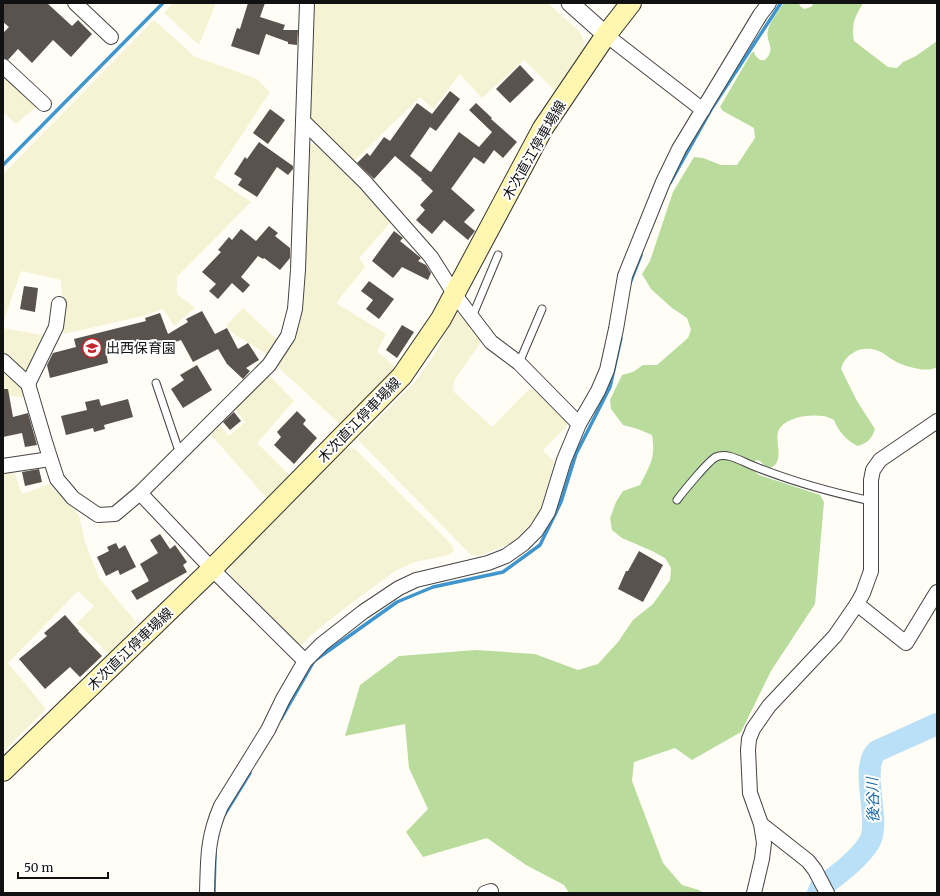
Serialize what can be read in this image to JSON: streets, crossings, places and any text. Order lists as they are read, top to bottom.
{
  "streets": {
    "main road": ["木次直江停車場線"]
  },
  "water": ["後谷川"],
  "places": {
    "school or university": ["出西保育園"]
  },
  "scale_bar": "50 m"
}
